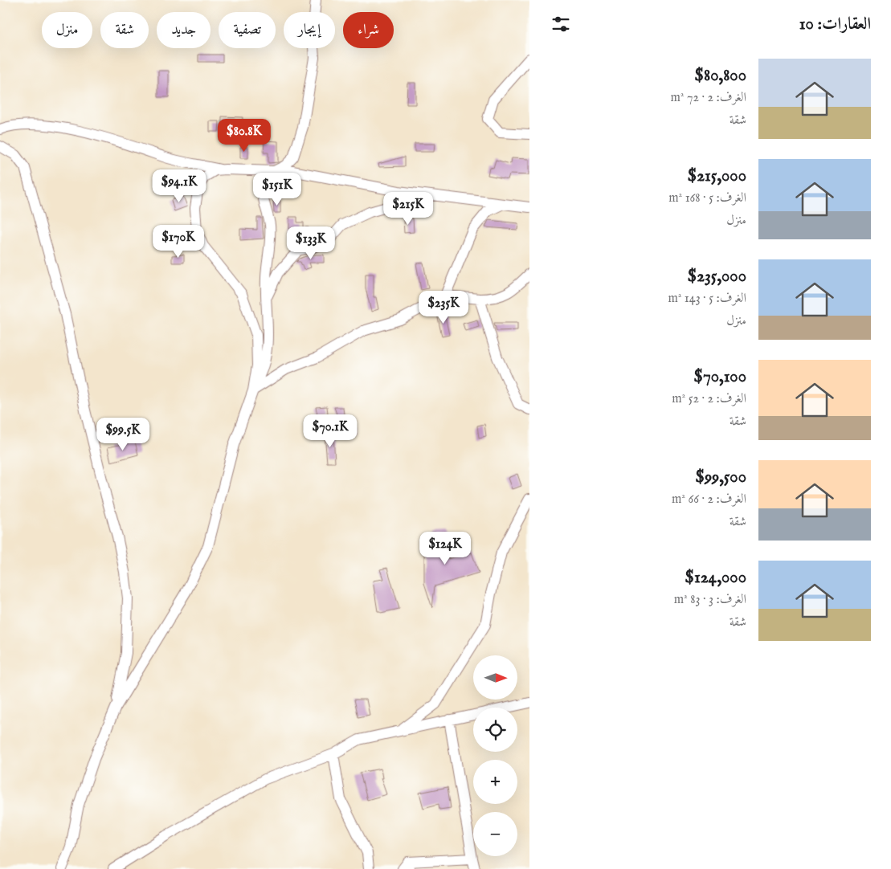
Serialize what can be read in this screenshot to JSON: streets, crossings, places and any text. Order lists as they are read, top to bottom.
{
  "north": "right",
  "page": {
    "heading": "العقارات: 10",
    "chip": [
      "شراء",
      "إيجار",
      "تصفية",
      "جديد",
      "شقة",
      "منزل"
    ],
    "list": [
      {
        "name": "$80,800",
        "note": "الغرف: 2 · 72 m² · شقة"
      },
      {
        "name": "$215,000",
        "note": "الغرف: 5 · 168 m² · منزل"
      },
      {
        "name": "$235,000",
        "note": "الغرف: 5 · 143 m² · منزل"
      },
      {
        "name": "$70,100",
        "note": "الغرف: 2 · 52 m² · شقة"
      },
      {
        "name": "$99,500",
        "note": "الغرف: 2 · 66 m² · شقة"
      },
      {
        "name": "$124,000",
        "note": "الغرف: 3 · 83 m² · شقة"
      }
    ],
    "price": [
      "$80.8K",
      "$94.1K",
      "$151K",
      "$215K",
      "$170K",
      "$133K",
      "$235K",
      "$70.1K",
      "$99.5K",
      "$124K"
    ],
    "map_buttons": ["+", "−"]
  }
}
